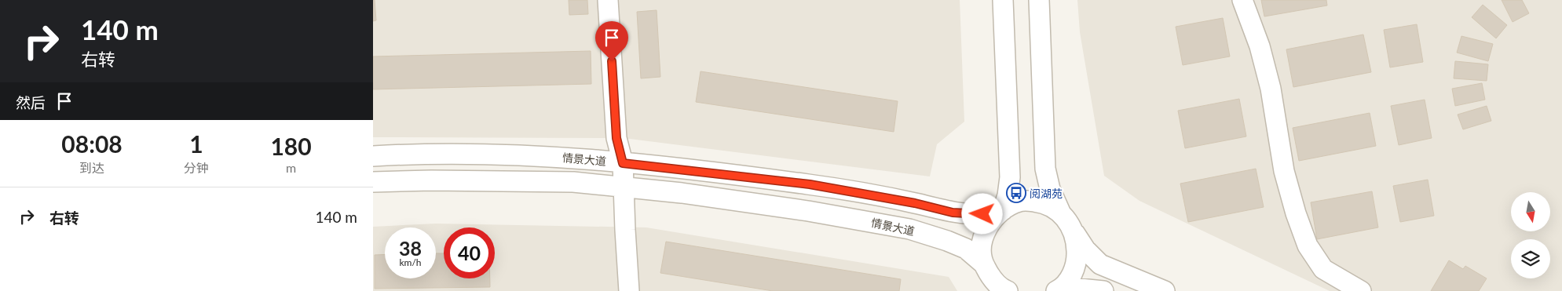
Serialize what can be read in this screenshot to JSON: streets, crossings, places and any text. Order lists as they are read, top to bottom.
{
  "streets": {
    "street": ["情景大道"]
  },
  "places": {
    "bus stop": ["阅湖苑"]
  },
  "north": "bottom",
  "page": {
    "turn": ["140 m", "右转"],
    "then": "然后",
    "eta": [
      "08:08",
      "到达",
      "1",
      "分钟",
      "180",
      "m"
    ],
    "list": [
      {
        "name": "右转",
        "value": "140 m"
      }
    ],
    "speed": "38 km/h",
    "limit": "40"
  }
}
